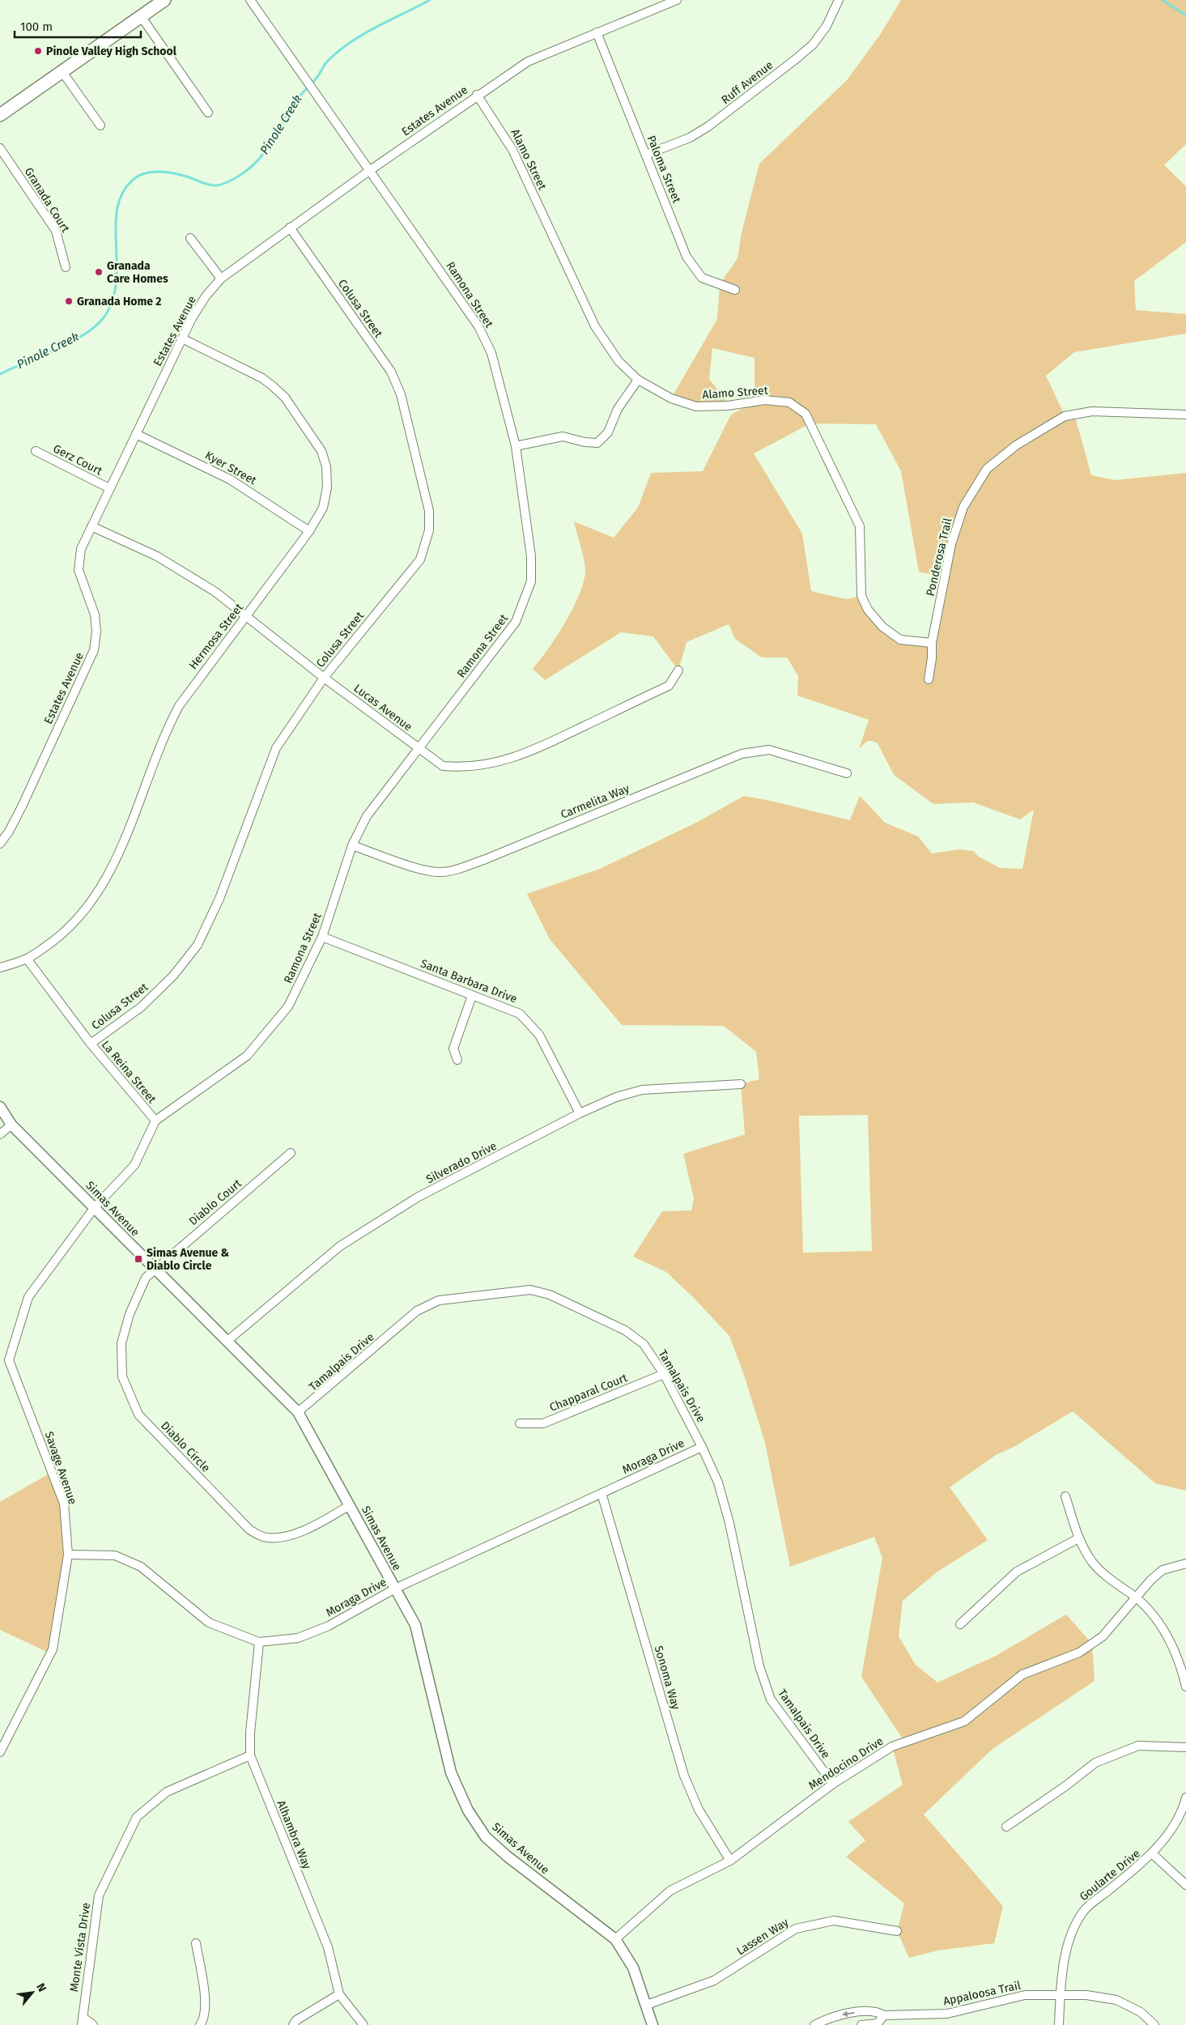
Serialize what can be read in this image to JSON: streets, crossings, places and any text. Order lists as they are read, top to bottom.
{
  "streets": {
    "street": [
      "Ruff Avenue",
      "Estates Avenue",
      "Alamo Street",
      "Paloma Street",
      "Granada Court",
      "Ramona Street",
      "Colusa Street",
      "Gerz Court",
      "Kyer Street",
      "Ponderosa Trail",
      "Hermosa Street",
      "Lucas Avenue",
      "Carmelita Way",
      "Santa Barbara Drive",
      "La Reina Street",
      "Silverado Drive",
      "Diablo Court",
      "Simas Avenue",
      "Tamalpais Drive",
      "Chapparal Court",
      "Diablo Circle",
      "Moraga Drive",
      "Savage Avenue",
      "Sonoma Way",
      "Mendocino Drive",
      "Alhambra Way",
      "Goularte Drive",
      "Lassen Way",
      "Monte Vista Drive",
      "Appaloosa Trail"
    ]
  },
  "crossings": [
    ["Ruff Avenue", "Paloma Street"],
    ["Estates Avenue", "Alamo Street"],
    ["Estates Avenue", "Paloma Street"],
    ["Estates Avenue", "Ramona Street"],
    ["Estates Avenue", "Colusa Street"],
    ["Estates Avenue", "Gerz Court"],
    ["Estates Avenue", "Kyer Street"],
    ["Estates Avenue", "Hermosa Street"],
    ["Estates Avenue", "Lucas Avenue"],
    ["Alamo Street", "Ponderosa Trail"],
    ["Ramona Street", "Lucas Avenue"],
    ["Ramona Street", "Carmelita Way"],
    ["Ramona Street", "Santa Barbara Drive"],
    ["Ramona Street", "La Reina Street"],
    ["Ramona Street", "Simas Avenue"],
    ["Colusa Street", "Lucas Avenue"],
    ["Colusa Street", "La Reina Street"],
    ["Kyer Street", "Hermosa Street"],
    ["Hermosa Street", "Lucas Avenue"],
    ["Hermosa Street", "La Reina Street"],
    ["Santa Barbara Drive", "Silverado Drive"],
    ["Silverado Drive", "Simas Avenue"],
    ["Diablo Court", "Simas Avenue"],
    ["Diablo Court", "Diablo Circle"],
    ["Simas Avenue", "Tamalpais Drive"],
    ["Simas Avenue", "Diablo Circle"],
    ["Simas Avenue", "Moraga Drive"],
    ["Simas Avenue", "Mendocino Drive"],
    ["Simas Avenue", "Lassen Way"],
    ["Tamalpais Drive", "Chapparal Court"],
    ["Tamalpais Drive", "Moraga Drive"],
    ["Tamalpais Drive", "Mendocino Drive"],
    ["Moraga Drive", "Savage Avenue"],
    ["Moraga Drive", "Sonoma Way"],
    ["Moraga Drive", "Alhambra Way"],
    ["Sonoma Way", "Mendocino Drive"],
    ["Alhambra Way", "Monte Vista Drive"],
    ["Goularte Drive", "Appaloosa Trail"]
  ],
  "water": ["Pinole Creek"],
  "places": {
    "other": ["Pinole Valley High School", "Granada Care Homes", "Granada Home 2"],
    "transit": ["Simas Avenue & Diablo Circle"]
  },
  "scale_bar": "100 m",
  "north": "top right"
}
